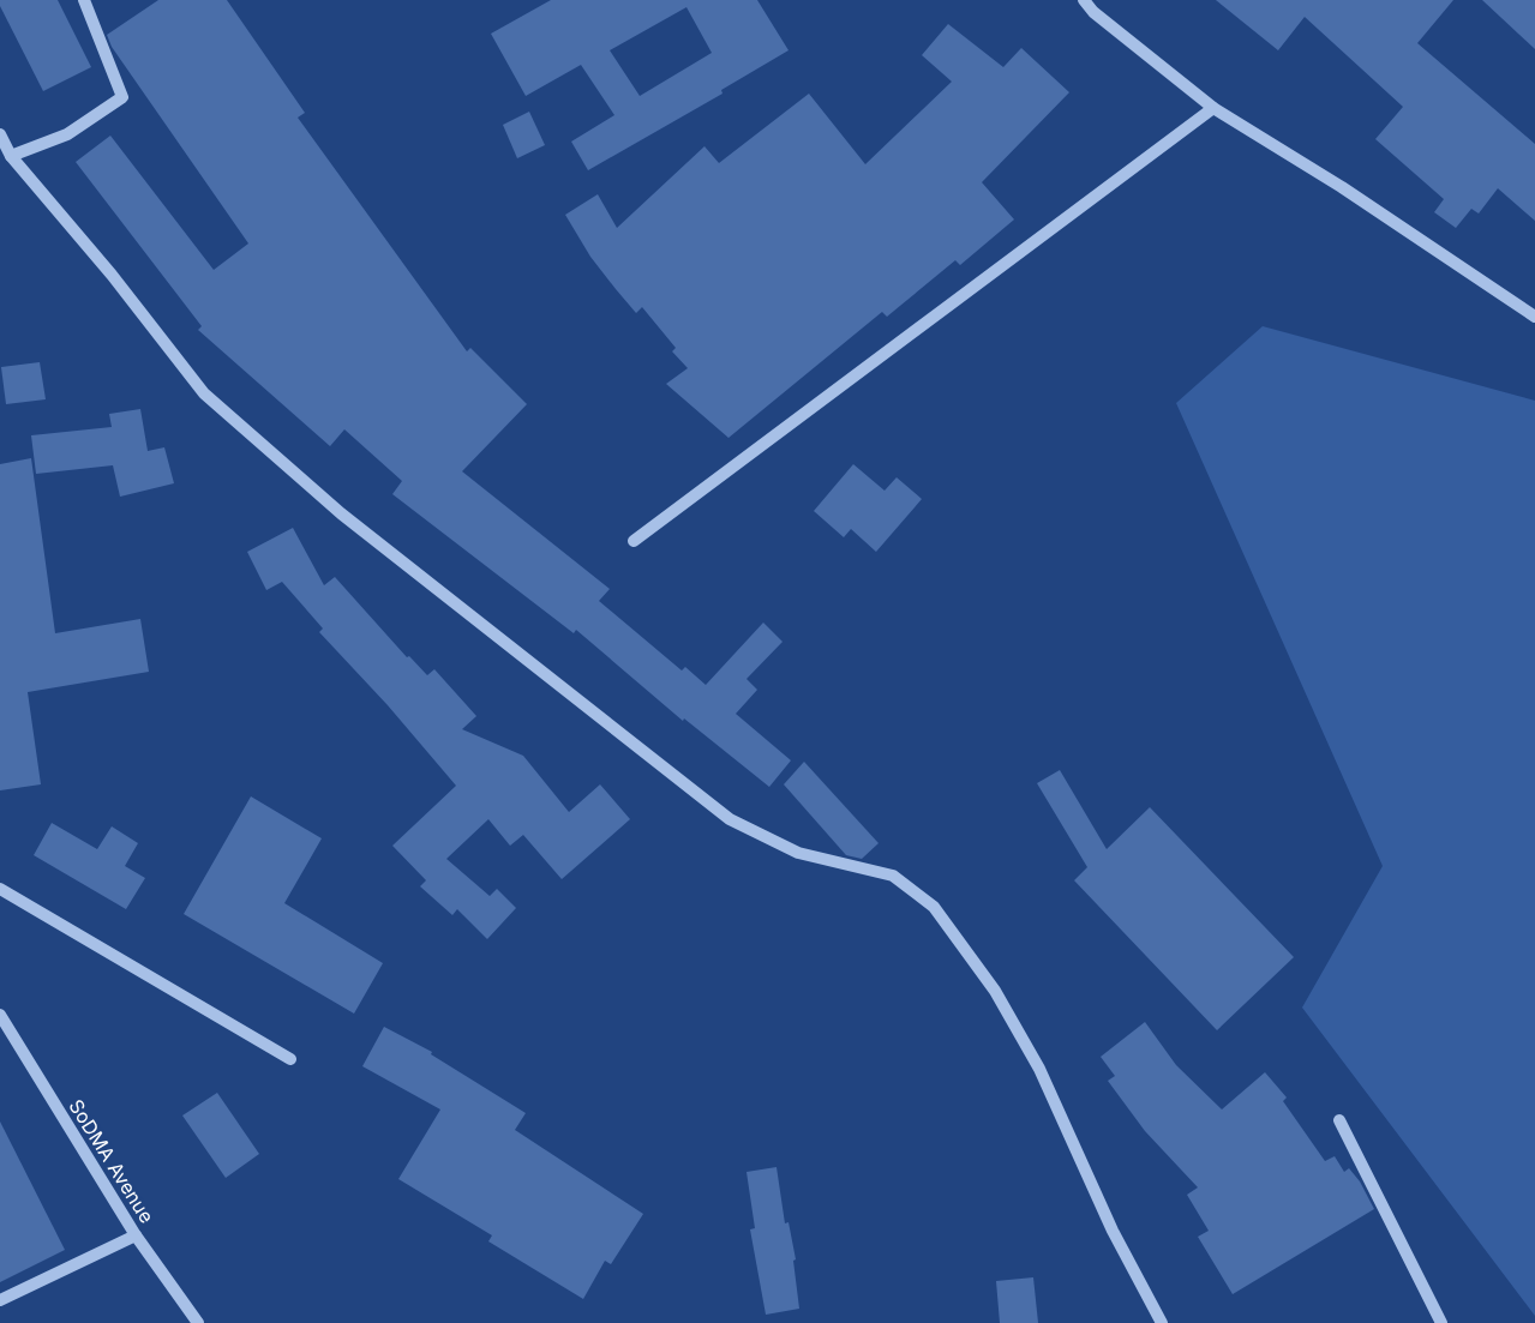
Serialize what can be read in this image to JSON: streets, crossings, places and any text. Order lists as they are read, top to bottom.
{
  "streets": {
    "street": ["SoDMA Avenue"]
  }
}
